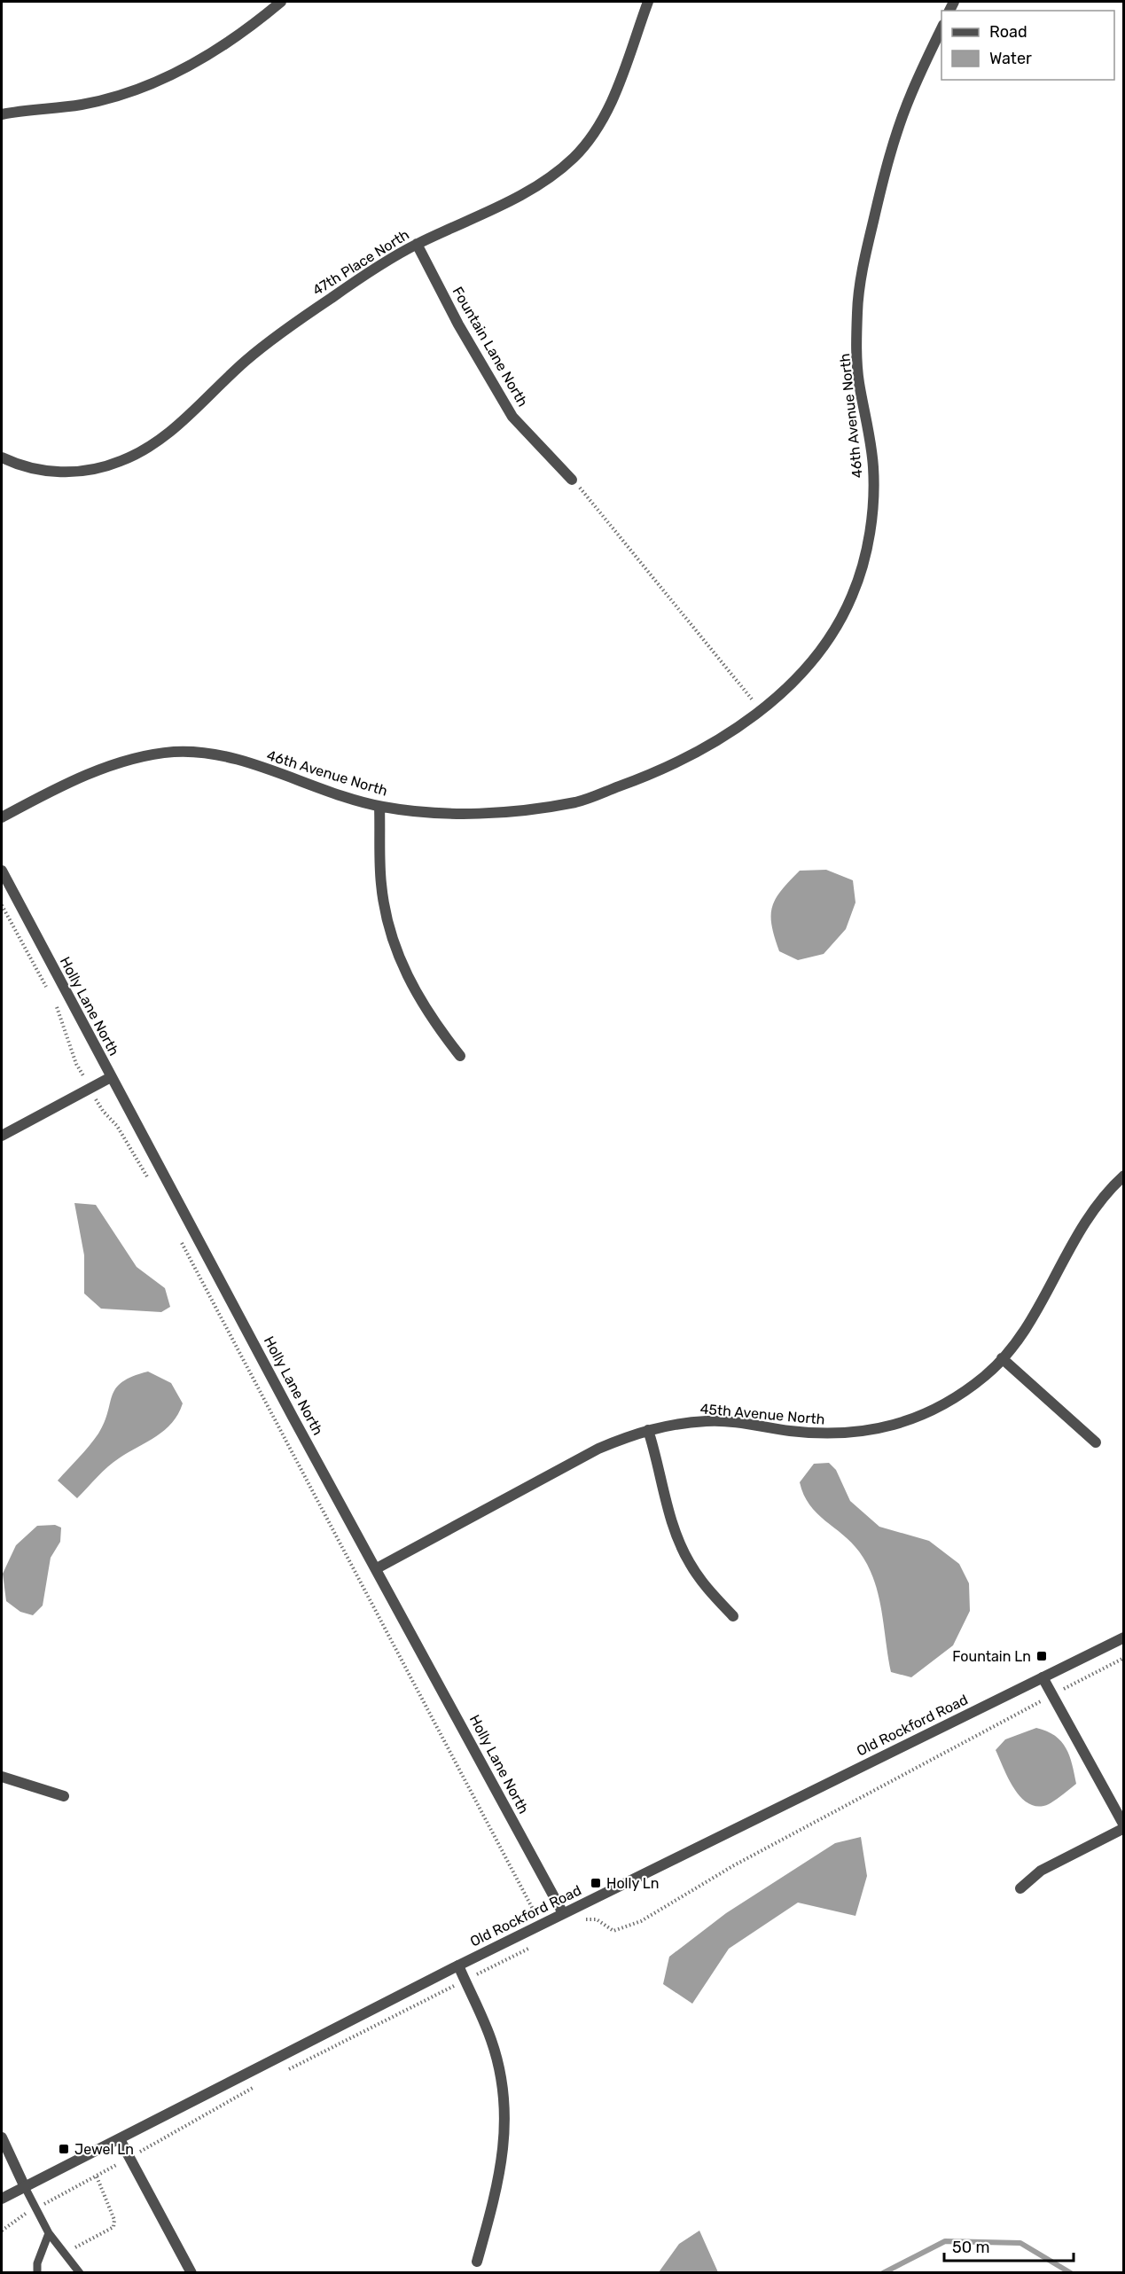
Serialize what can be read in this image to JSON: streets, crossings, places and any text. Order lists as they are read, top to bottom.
{
  "streets": {
    "street": [
      "47th Place North",
      "Fountain Lane North",
      "46th Avenue North",
      "Holly Lane North",
      "45th Avenue North",
      "Old Rockford Road"
    ]
  },
  "crossings": [
    ["47th Place North", "Fountain Lane North"],
    ["Holly Lane North", "45th Avenue North"],
    ["Holly Lane North", "Old Rockford Road"]
  ],
  "places": {
    "transit": ["Fountain Ln", "Holly Ln", "Jewel Ln"]
  },
  "legend": ["Road", "Water"],
  "scale_bar": "50 m"
}
